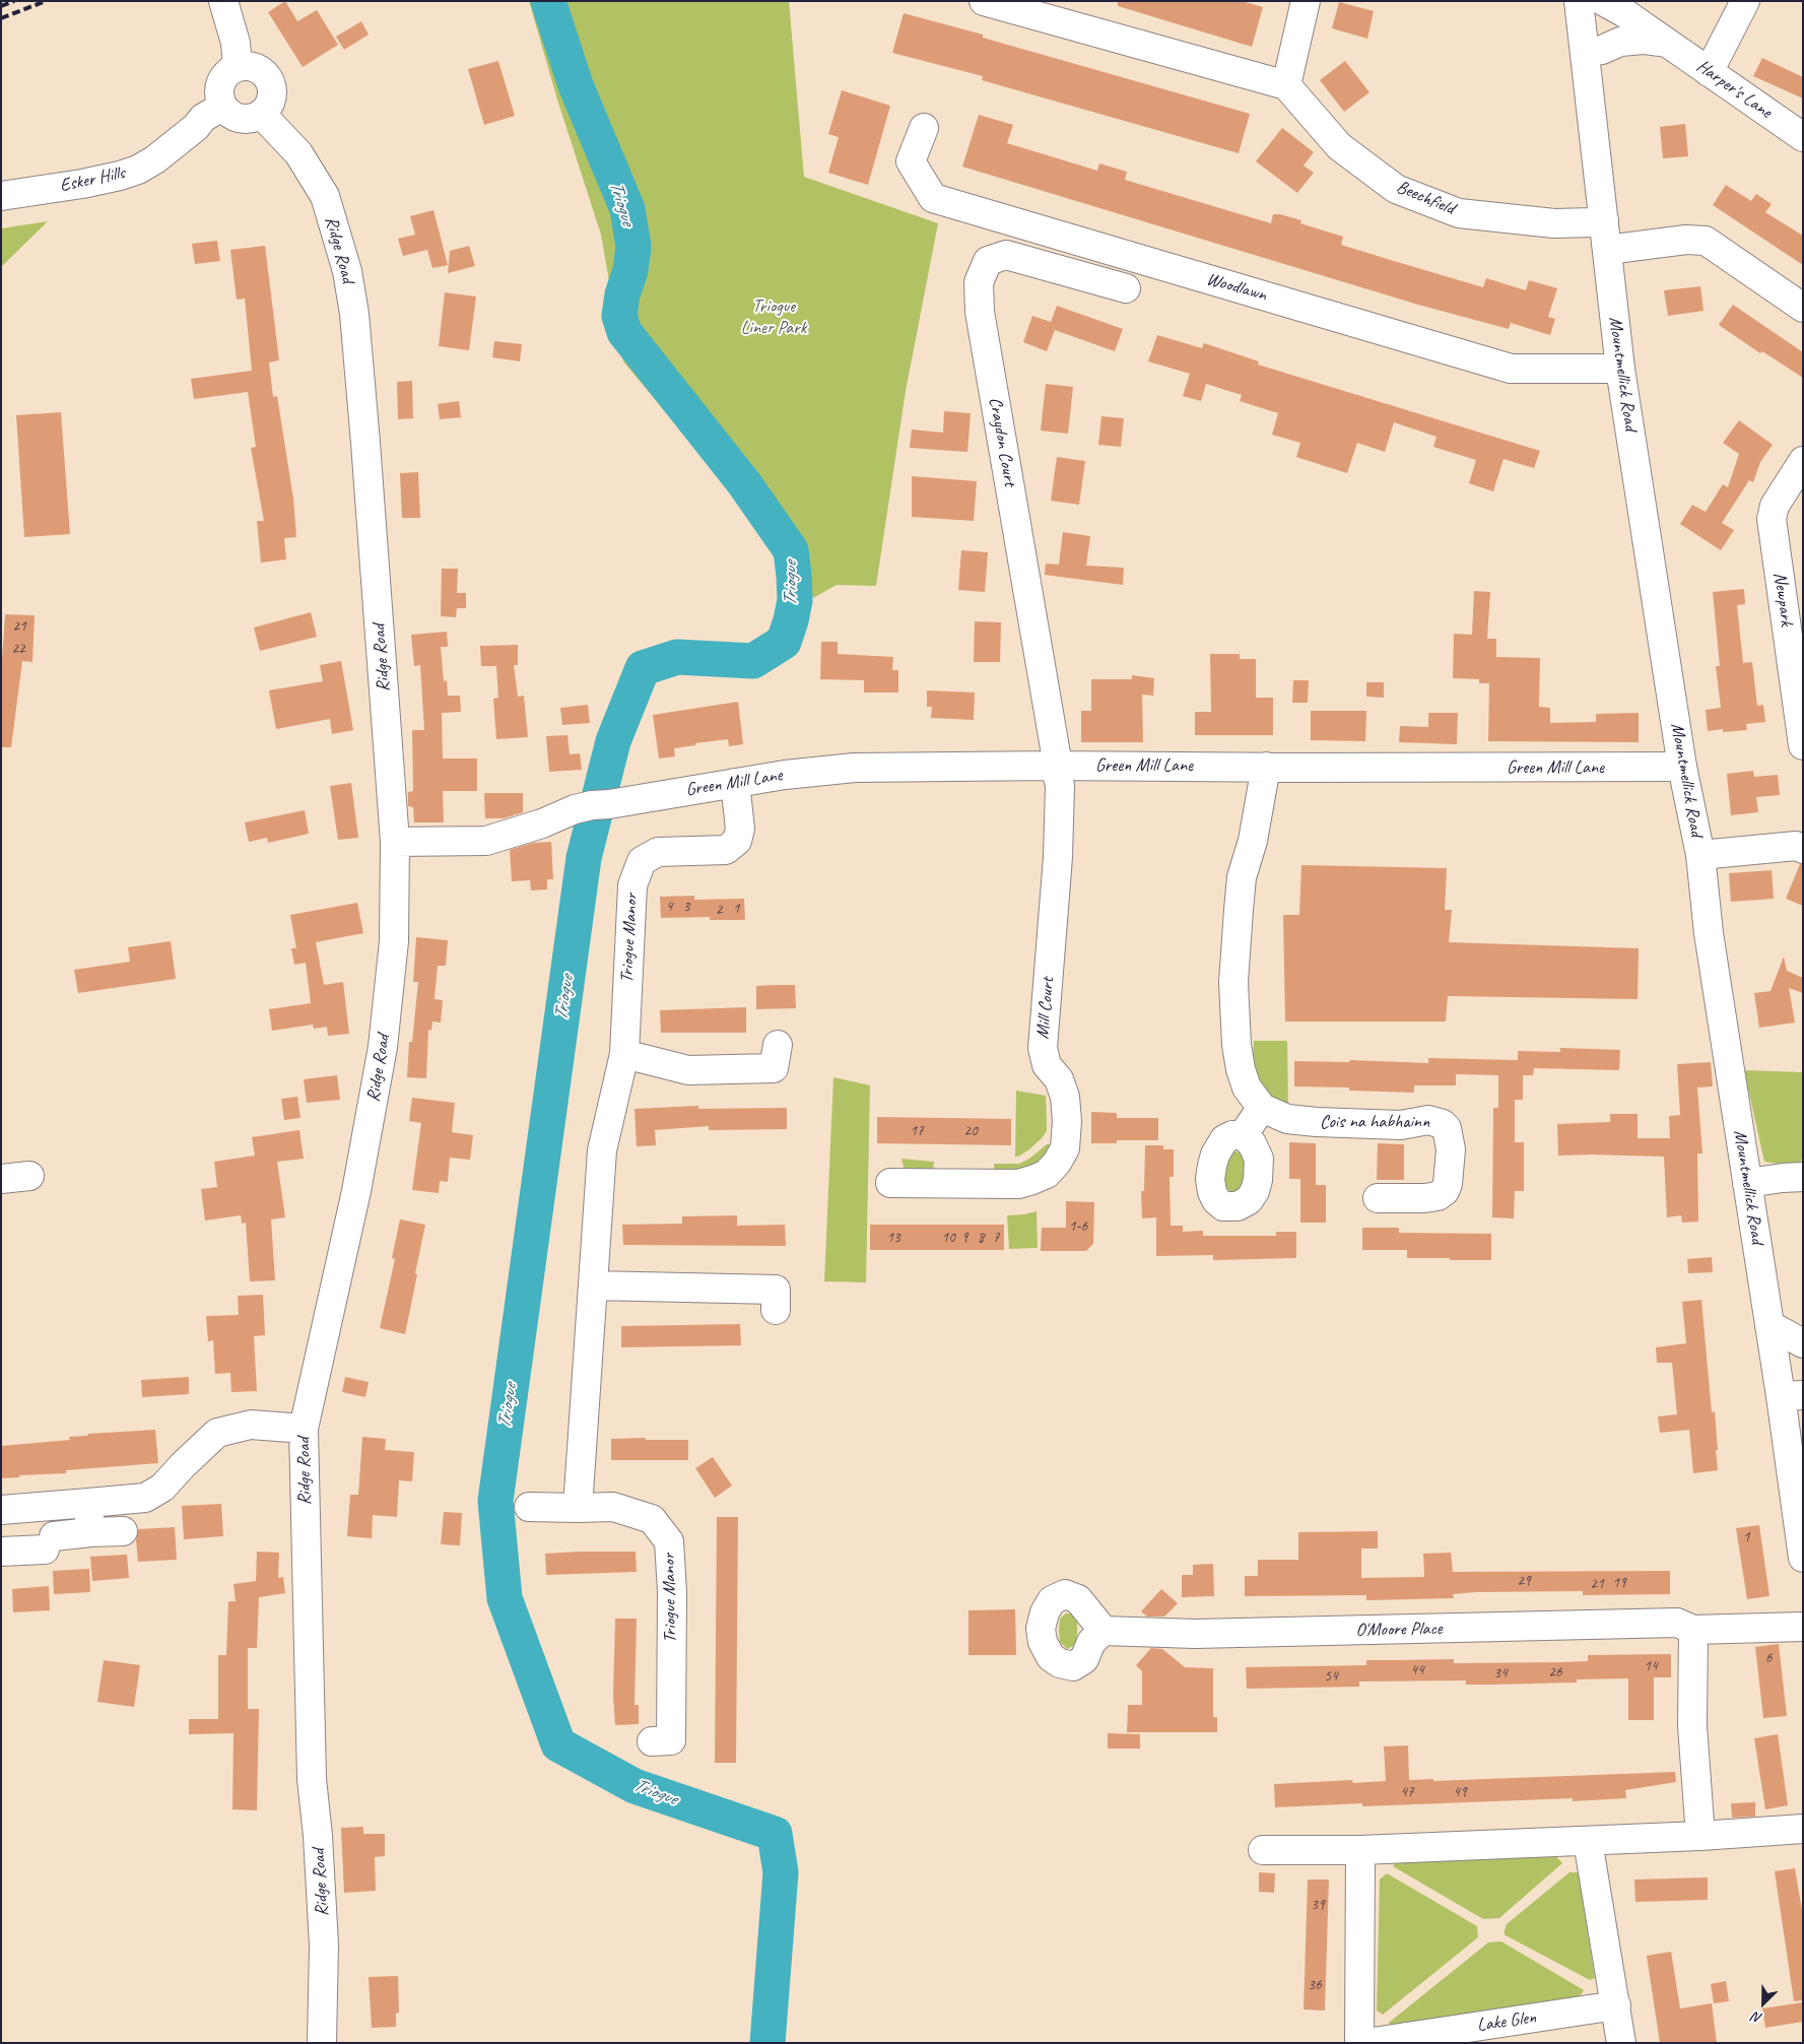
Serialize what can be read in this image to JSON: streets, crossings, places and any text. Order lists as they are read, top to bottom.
{
  "streets": {
    "street": [
      "Harper's Lane",
      "Esker Hills",
      "Beechfield",
      "Ridge Road",
      "Woodlawn",
      "Mountmellick Road",
      "Craydon Court",
      "Newpark",
      "Green Mill Lane",
      "Triogue Manor",
      "Mill Court",
      "Cois na habhainn",
      "O'Moore Place",
      "Lake Glen"
    ]
  },
  "crossings": [
    ["Harper's Lane", "Mountmellick Road"],
    ["Esker Hills", "Ridge Road"],
    ["Beechfield", "Mountmellick Road"],
    ["Ridge Road", "Green Mill Lane"],
    ["Woodlawn", "Mountmellick Road"],
    ["Mountmellick Road", "Green Mill Lane"],
    ["Craydon Court", "Green Mill Lane"],
    ["Craydon Court", "Mill Court"],
    ["Green Mill Lane", "Triogue Manor"],
    ["Green Mill Lane", "Mill Court"]
  ],
  "water": ["Triogue"],
  "parks": ["Triogue Liner Park"],
  "house_numbers": [
    "21",
    "22",
    "4",
    "3",
    "1",
    "2",
    "17",
    "20",
    "1-6",
    "13",
    "10",
    "9",
    "8",
    "7",
    "1",
    "29",
    "19",
    "21",
    "6",
    "14",
    "44",
    "26",
    "34",
    "54",
    "47",
    "49",
    "39",
    "36"
  ],
  "north": "bottom left"
}
